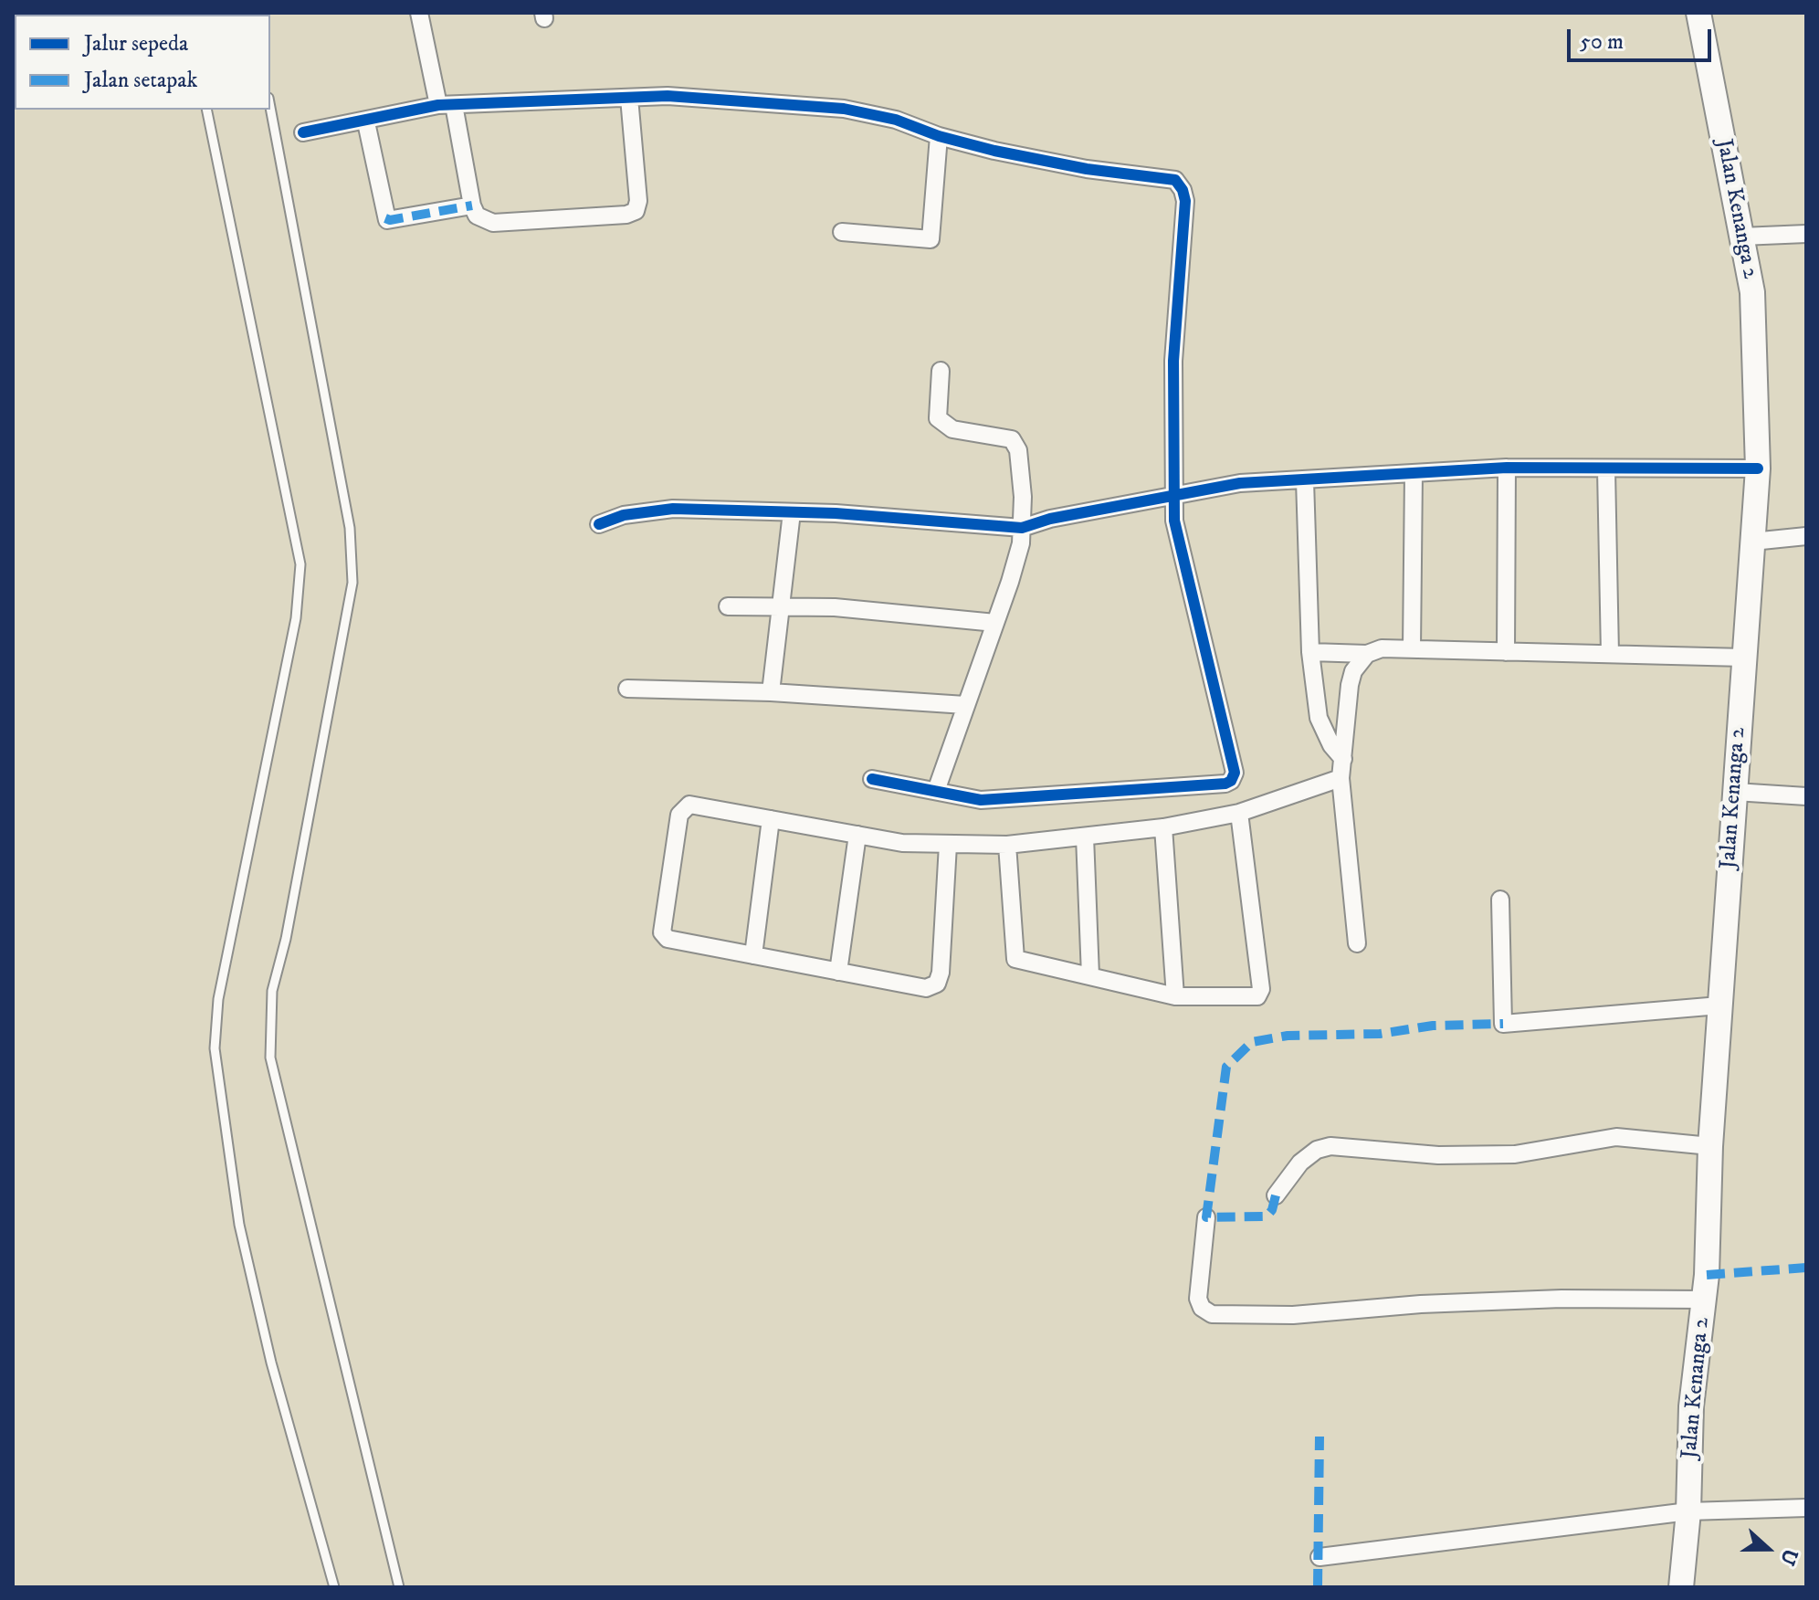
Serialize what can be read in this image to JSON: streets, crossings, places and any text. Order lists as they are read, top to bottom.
{
  "streets": {
    "main road": ["Jalan Kenanga 2"]
  },
  "legend": ["Jalur sepeda", "Jalan setapak"],
  "scale_bar": "50 m",
  "north": "right"
}
